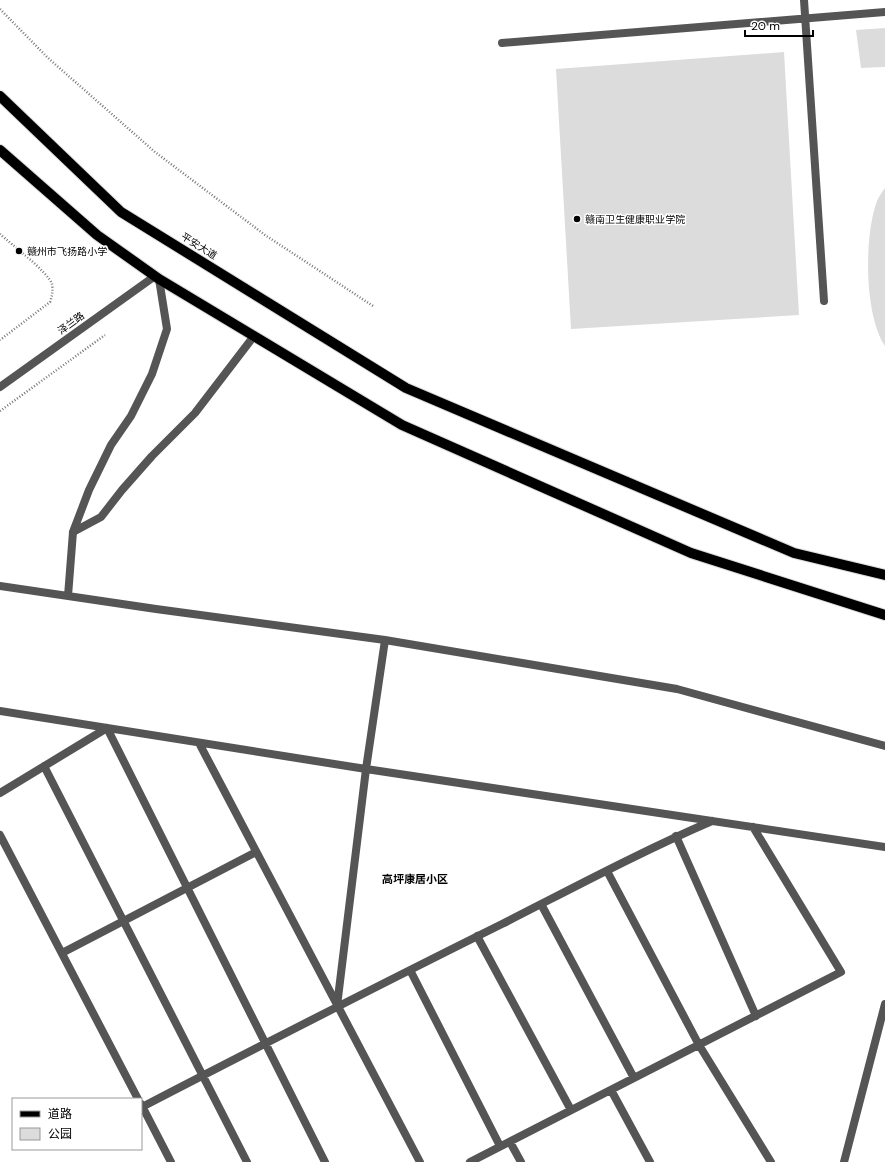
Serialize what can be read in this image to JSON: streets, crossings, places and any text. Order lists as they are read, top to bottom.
{
  "streets": {
    "main road": ["平安大道"],
    "street": ["泽兰路"]
  },
  "districts": ["高坪康居小区"],
  "places": ["赣南卫生健康职业学院", "赣州市飞扬路小学"],
  "legend": ["道路", "公园"],
  "scale_bar": "20 m"
}
